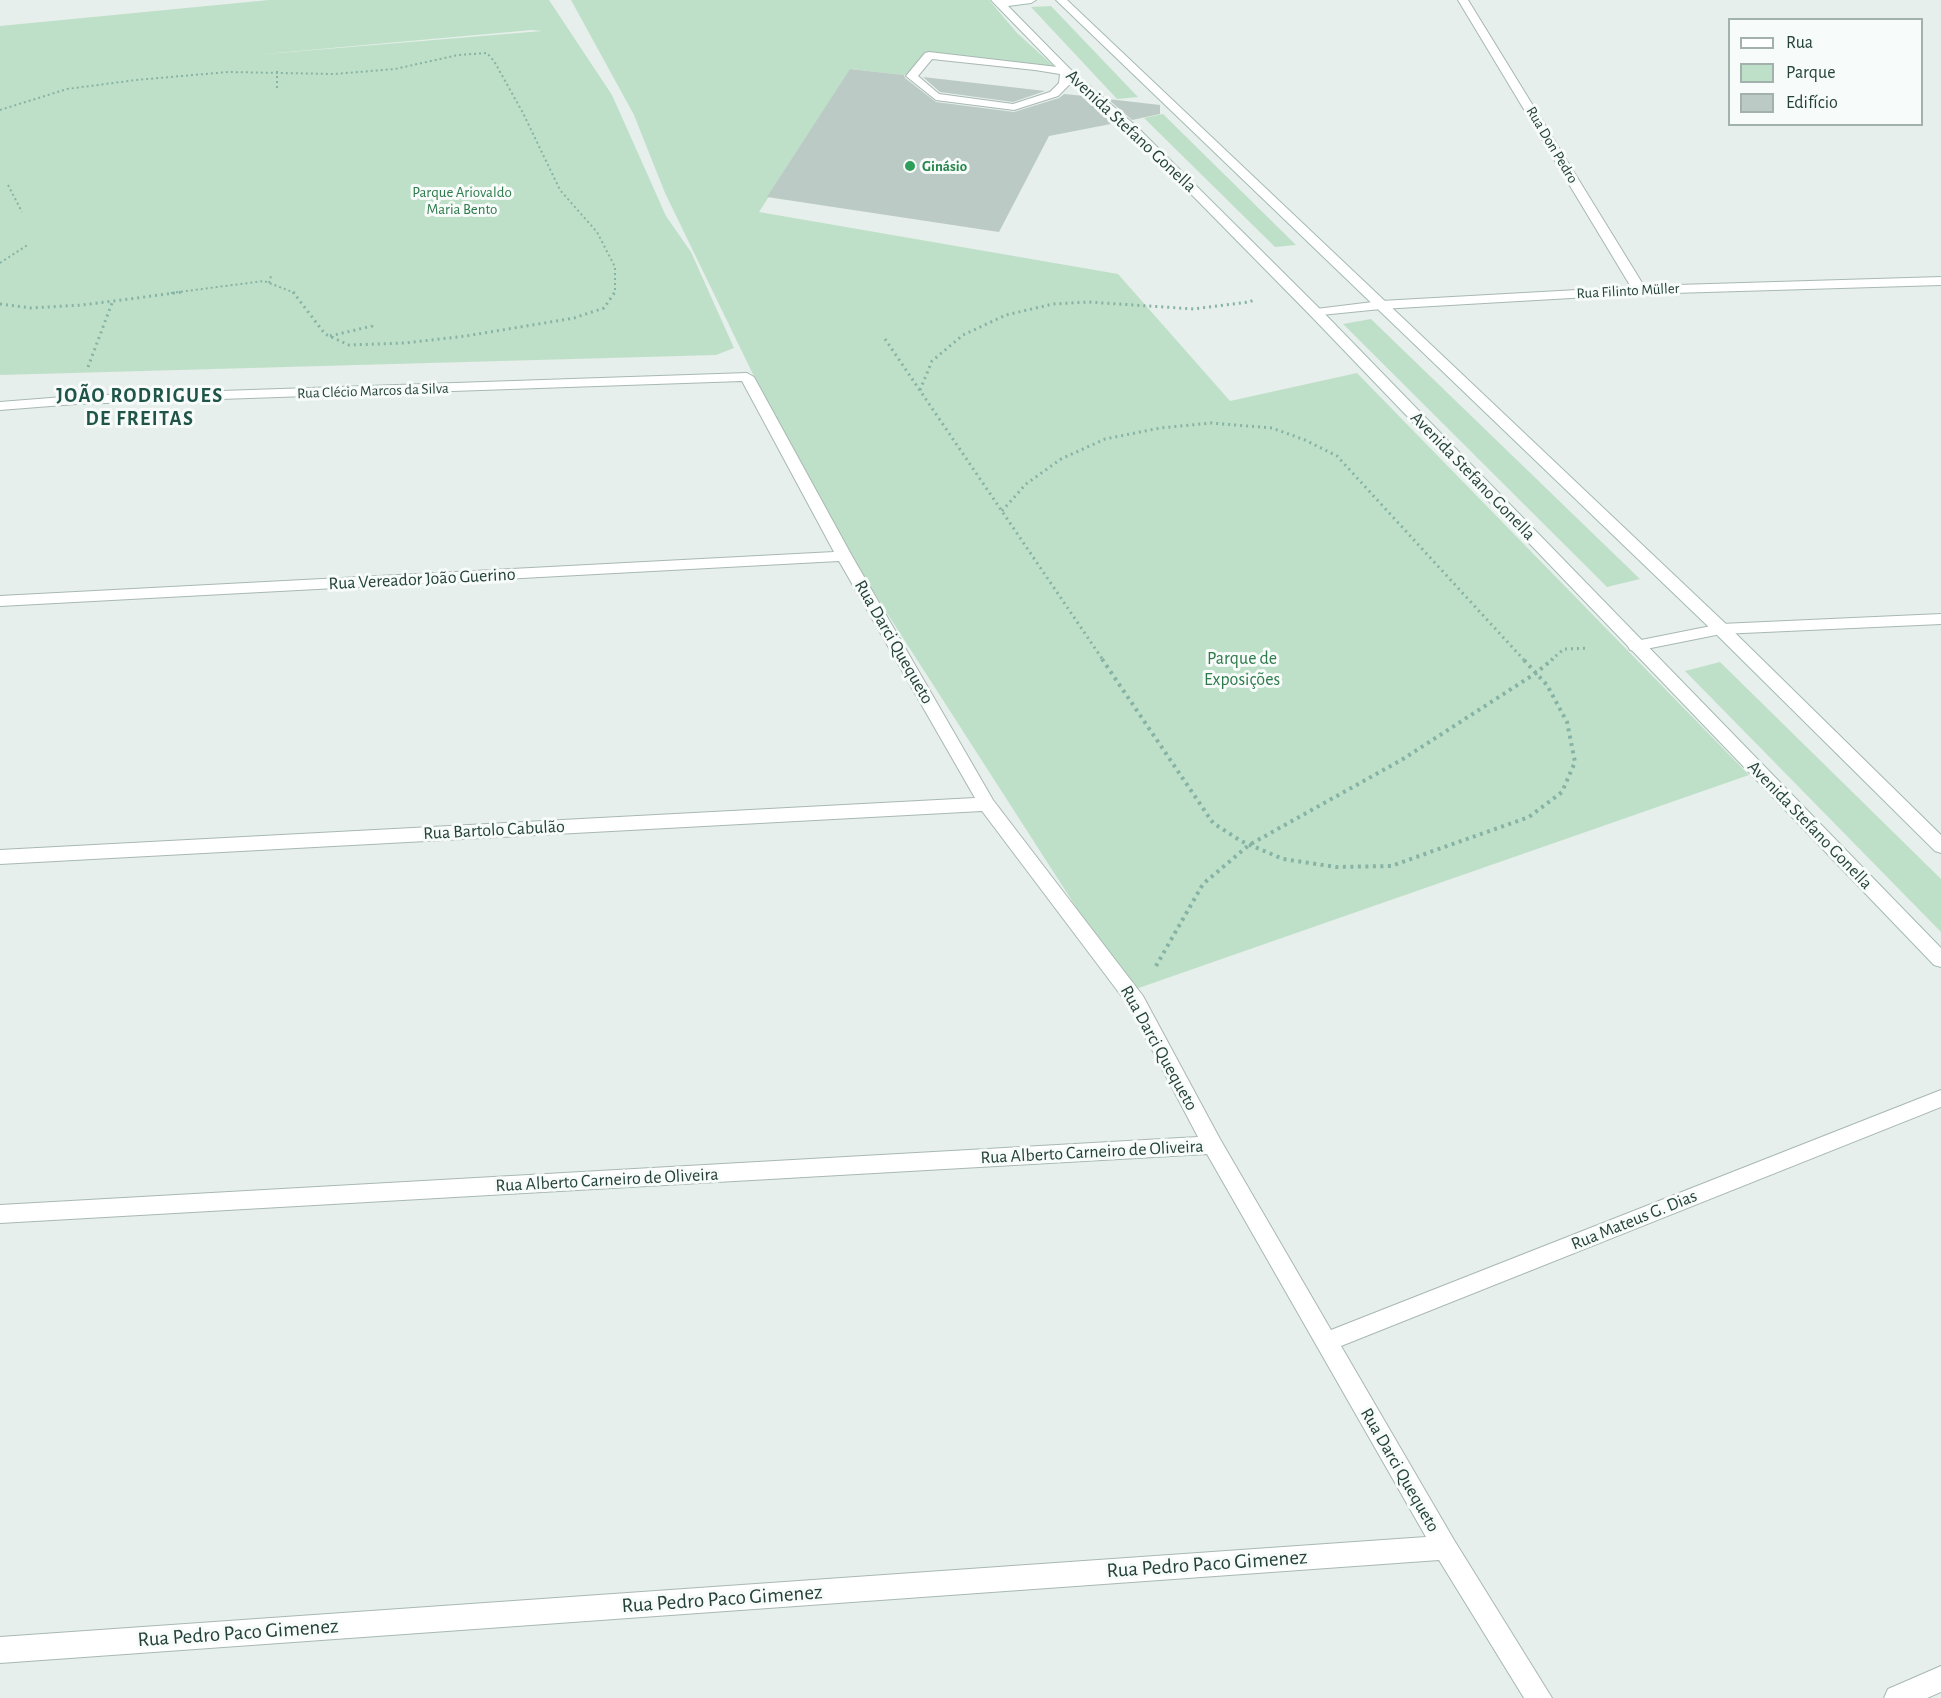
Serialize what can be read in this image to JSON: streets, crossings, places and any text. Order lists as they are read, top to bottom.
{
  "streets": {
    "street": [
      "Avenida Stefano Gonella",
      "Rua Don Pedro",
      "Rua Filinto Müller",
      "Rua Clécio Marcos da Silva",
      "Rua Vereador João Guerino",
      "Rua Darci Quequeto",
      "Rua Bartolo Cabulão",
      "Rua Alberto Carneiro de Oliveira",
      "Rua Mateus G. Dias",
      "Rua Pedro Paco Gimenez"
    ]
  },
  "crossings": [
    ["Avenida Stefano Gonella", "Rua Filinto Müller"],
    ["Rua Don Pedro", "Rua Filinto Müller"],
    ["Rua Clécio Marcos da Silva", "Rua Darci Quequeto"],
    ["Rua Vereador João Guerino", "Rua Darci Quequeto"],
    ["Rua Darci Quequeto", "Rua Bartolo Cabulão"],
    ["Rua Darci Quequeto", "Rua Alberto Carneiro de Oliveira"],
    ["Rua Darci Quequeto", "Rua Mateus G. Dias"],
    ["Rua Darci Quequeto", "Rua Pedro Paco Gimenez"]
  ],
  "districts": ["JOÃO RODRIGUES DE FREITAS"],
  "parks": ["Parque Ariovaldo Maria Bento", "Parque de Exposições"],
  "places": ["Ginásio"],
  "legend": ["Rua", "Parque", "Edifício"]
}
